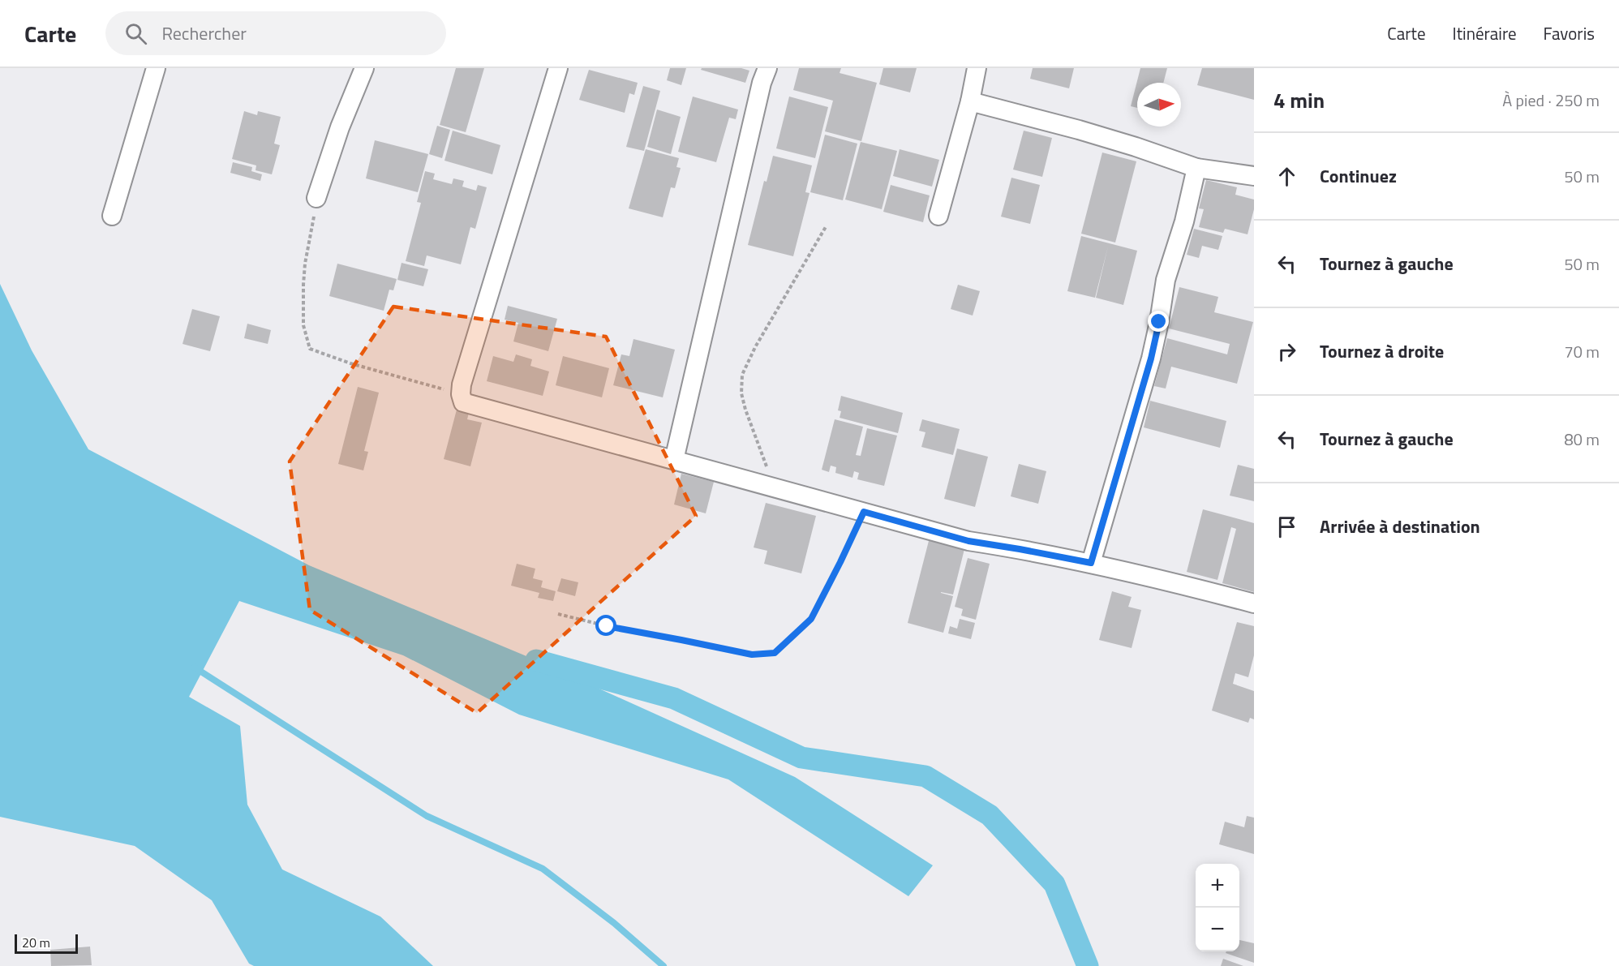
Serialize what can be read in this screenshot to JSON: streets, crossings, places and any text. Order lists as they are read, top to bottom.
{
  "scale_bar": "20 m",
  "north": "right",
  "page": {
    "header": "Carte",
    "search": "Rechercher",
    "nav": ["Carte", "Itinéraire", "Favoris"],
    "heading": ["4 min", "À pied · 250 m"],
    "list": [
      ["Continuez", "50 m"],
      ["Tournez à gauche", "50 m"],
      ["Tournez à droite", "70 m"],
      ["Tournez à gauche", "80 m"],
      "Arrivée à destination"
    ],
    "map_buttons": ["+", "−"],
    "scale": "20 m"
  }
}
